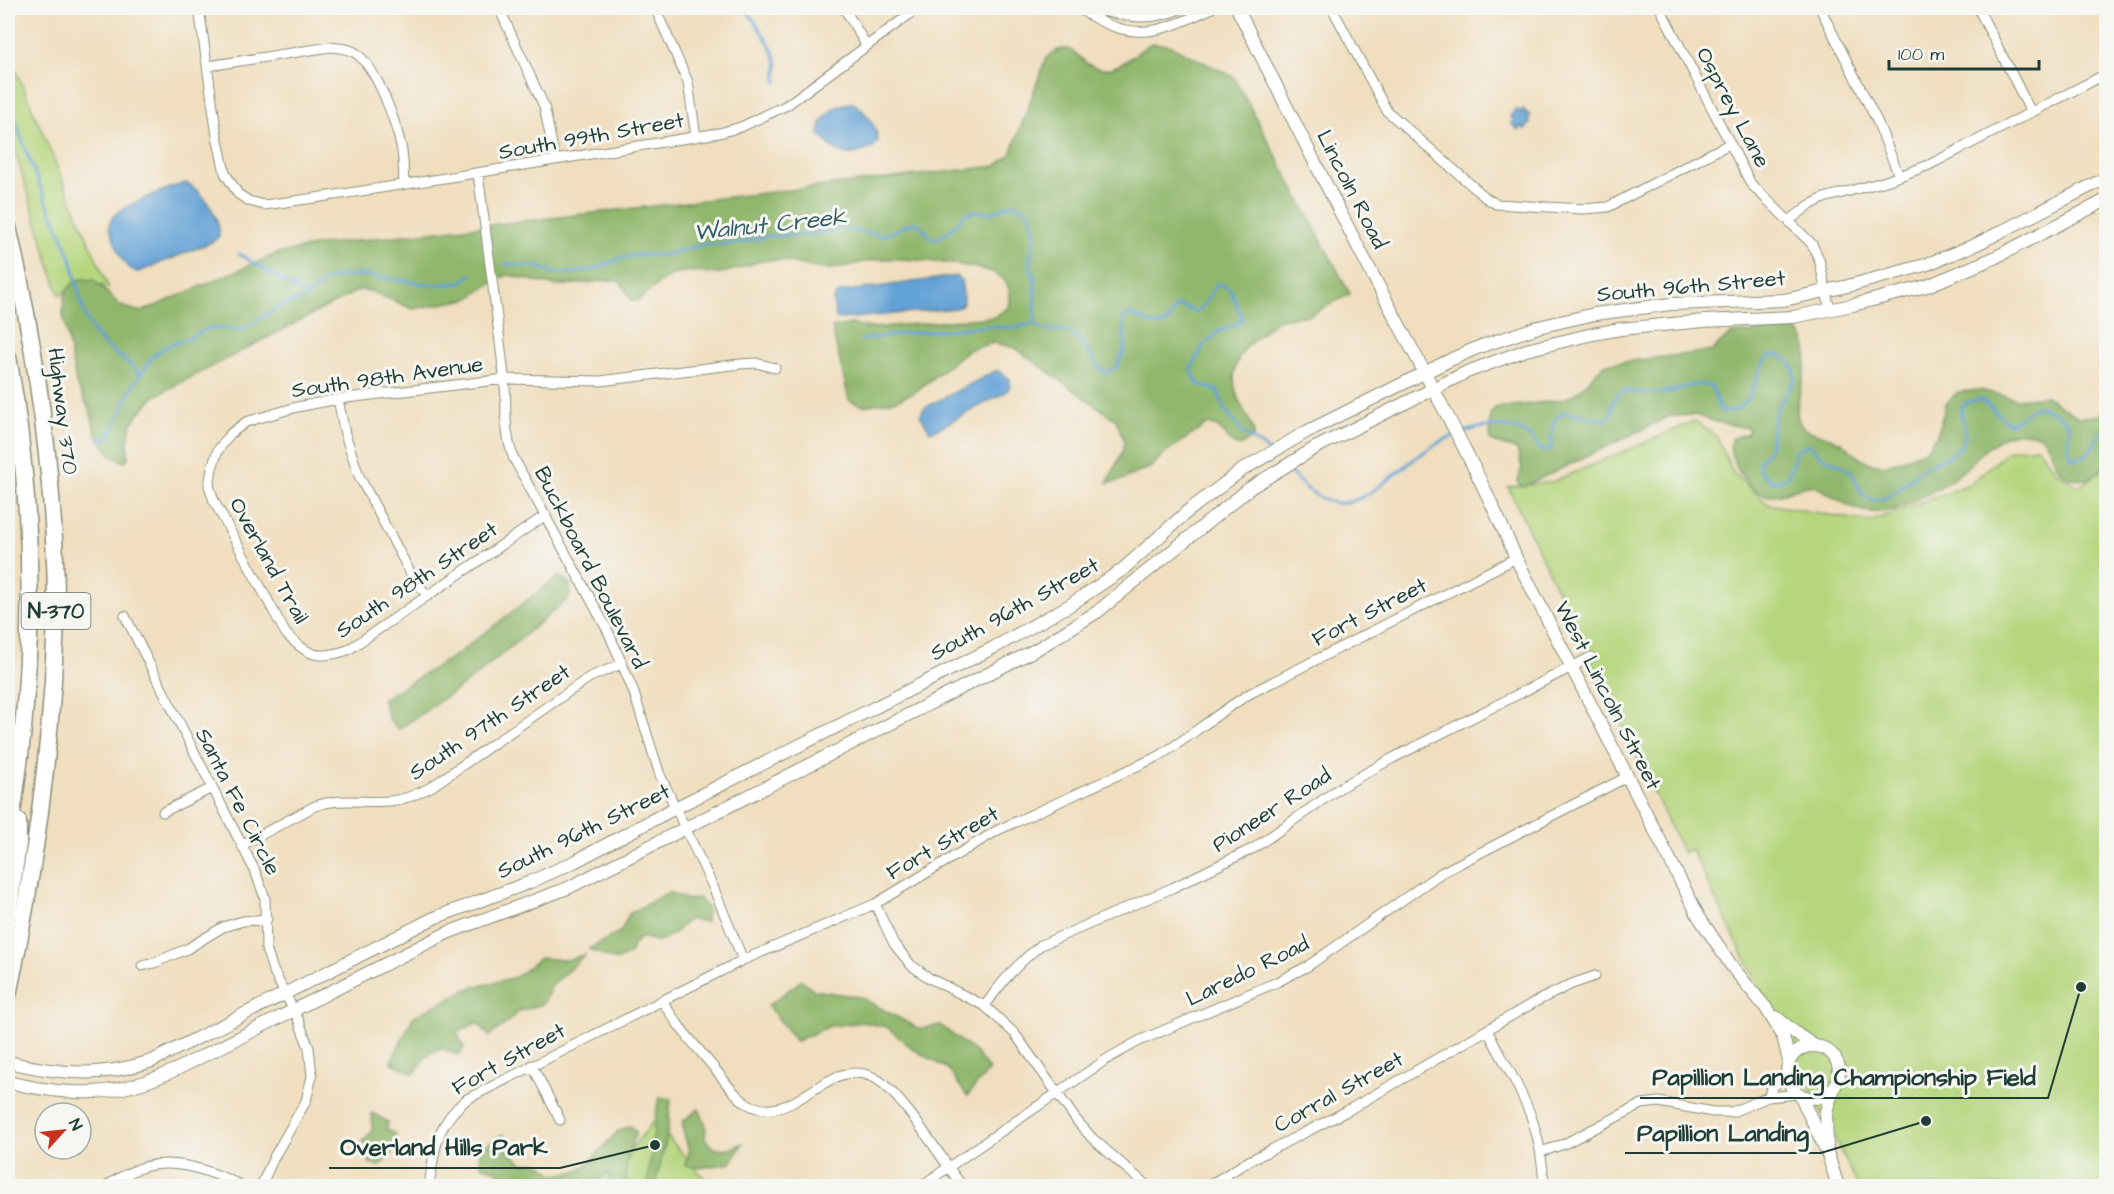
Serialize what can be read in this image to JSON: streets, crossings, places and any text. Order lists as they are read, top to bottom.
{
  "streets": {
    "highway": ["Highway 370", "N-370"],
    "main road": ["Lincoln Road", "South 96th Street", "West Lincoln Street"],
    "street": [
      "Osprey Lane",
      "South 99th Street",
      "South 98th Avenue",
      "Overland Trail",
      "Buckboard Boulevard",
      "South 98th Street",
      "Fort Street",
      "South 97th Street",
      "Santa Fe Circle",
      "Pioneer Road",
      "Laredo Road",
      "Corral Street"
    ]
  },
  "crossings": [
    ["Osprey Lane", "South 96th Street"],
    ["South 99th Street", "Buckboard Boulevard"],
    ["Lincoln Road", "South 96th Street"],
    ["Lincoln Road", "West Lincoln Street"],
    ["South 96th Street", "Buckboard Boulevard"],
    ["South 96th Street", "West Lincoln Street"],
    ["South 96th Street", "Santa Fe Circle"],
    ["South 98th Avenue", "Overland Trail"],
    ["South 98th Avenue", "Buckboard Boulevard"],
    ["Overland Trail", "South 98th Street"],
    ["Buckboard Boulevard", "South 98th Street"],
    ["Buckboard Boulevard", "Fort Street"],
    ["Buckboard Boulevard", "South 97th Street"],
    ["Fort Street", "West Lincoln Street"],
    ["West Lincoln Street", "Pioneer Road"],
    ["West Lincoln Street", "Laredo Road"],
    ["South 97th Street", "Santa Fe Circle"]
  ],
  "water": ["Walnut Creek"],
  "places": ["Papillion Landing Championship Field", "Papillion Landing", "Overland Hills Park"],
  "scale_bar": "100 m",
  "north": "top right"
}
